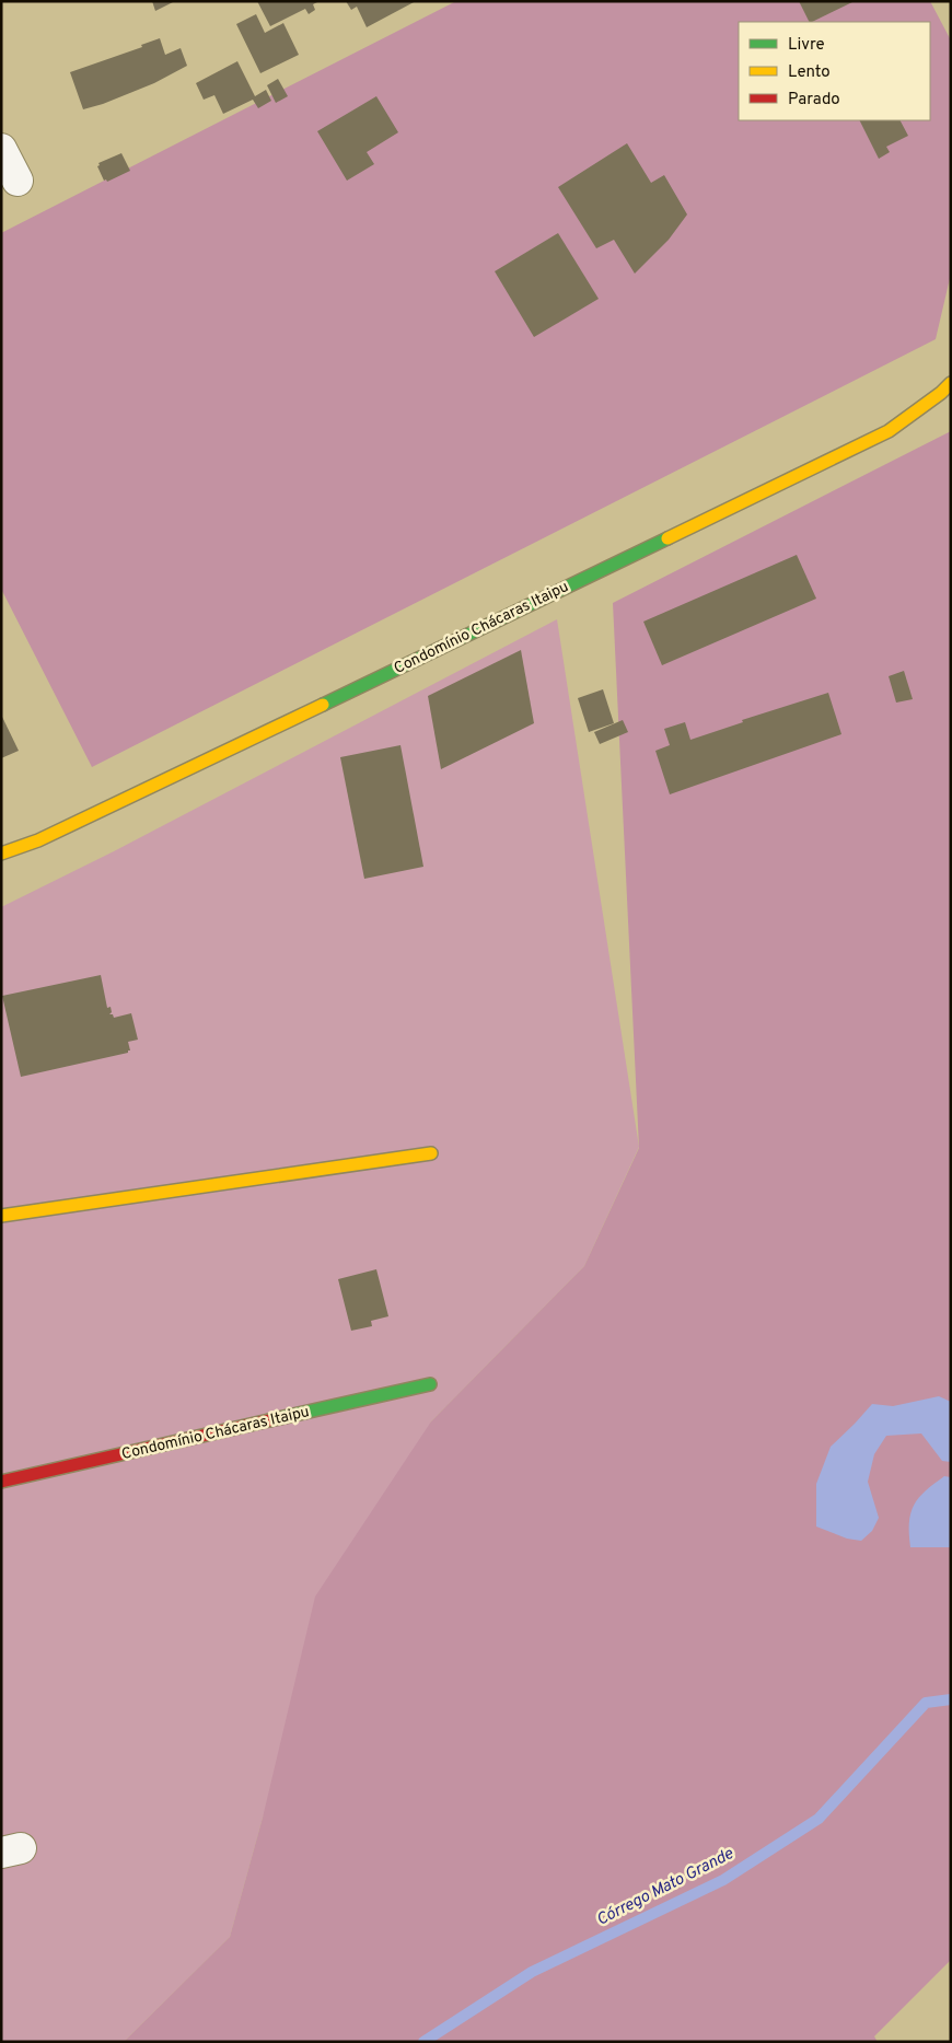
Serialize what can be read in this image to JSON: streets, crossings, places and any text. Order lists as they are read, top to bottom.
{
  "streets": {
    "street": ["Condomínio Chácaras Itaipu"]
  },
  "water": ["Córrego Mato Grande"],
  "legend": ["Livre", "Lento", "Parado"]
}
